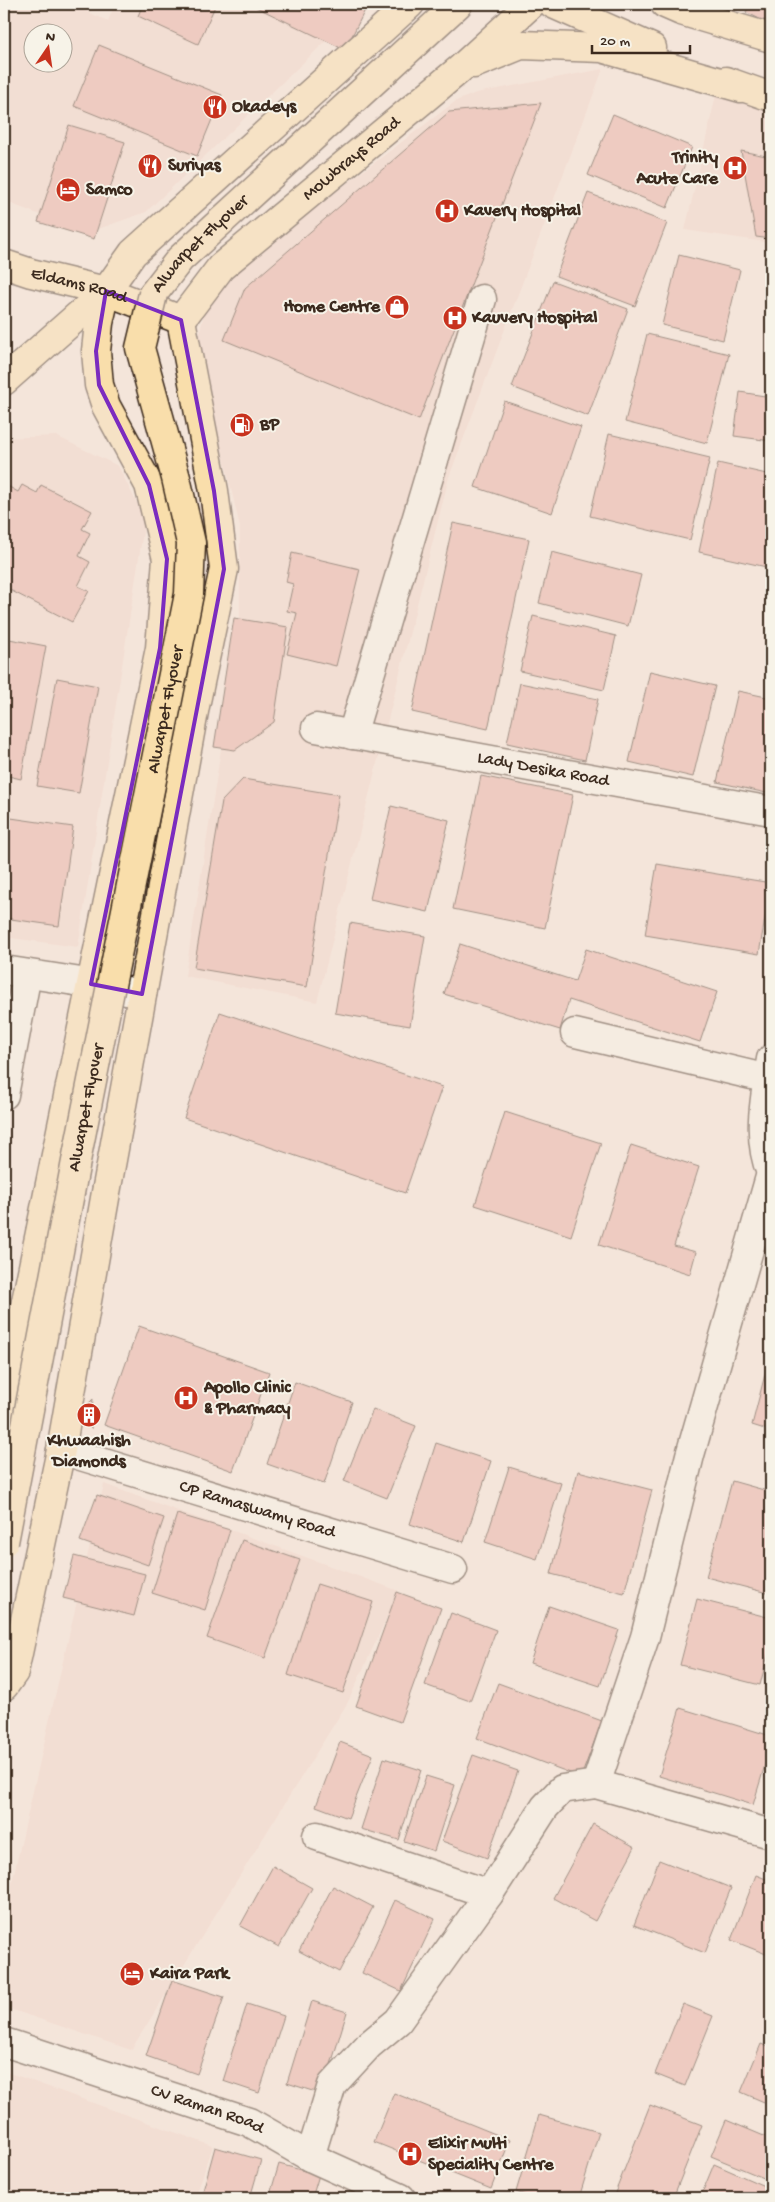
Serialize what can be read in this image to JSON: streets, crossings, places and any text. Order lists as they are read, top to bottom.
{
  "streets": {
    "main road": ["Mowbrays Road", "Alwarpet Flyover", "Eldams Road"],
    "street": ["Lady Desika Road", "CP Ramaswamy Road", "CV Raman Road"]
  },
  "crossings": [
    ["Mowbrays Road", "Eldams Road"]
  ],
  "places": {
    "restaurant": ["Okadeys", "Suriyas"],
    "hospital": [
      "Trinity Acute Care",
      "Kavery Hospital",
      "Kauvery Hospital",
      "Apollo Clinic & Pharmacy",
      "Elixir Multi Speciality Centre"
    ],
    "hotel": ["Samco", "Kaira Park"],
    "shop": ["Home Centre"],
    "fuel station": ["BP"],
    "building": ["Khwaahish Diamonds"]
  },
  "scale_bar": "20 m",
  "north": "top"
}
